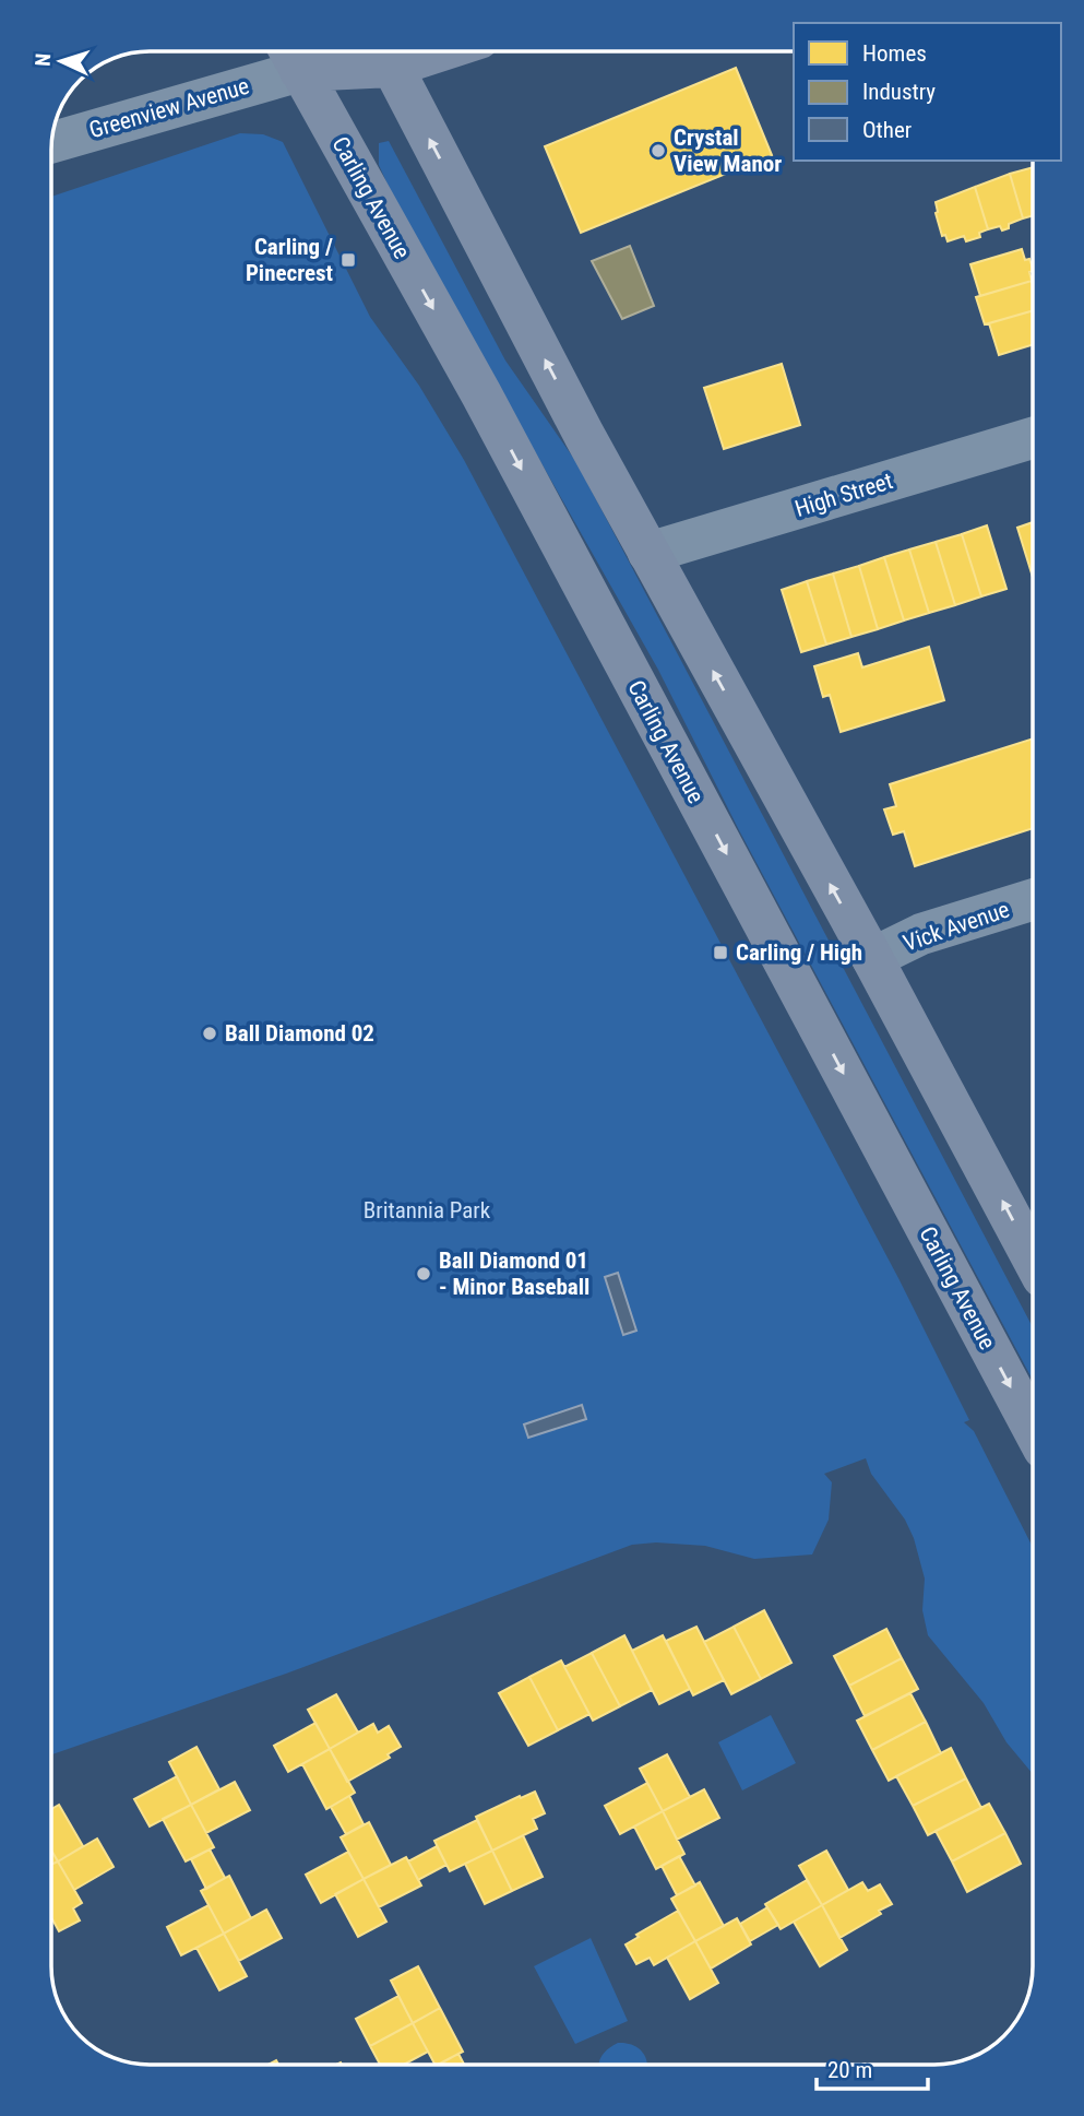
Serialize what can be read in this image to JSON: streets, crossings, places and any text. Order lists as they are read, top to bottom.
{
  "streets": {
    "main road": ["Carling Avenue"],
    "street": ["Greenview Avenue", "High Street", "Vick Avenue"]
  },
  "crossings": [
    ["Greenview Avenue", "Carling Avenue"]
  ],
  "parks": ["Britannia Park"],
  "places": {
    "other": ["Crystal View Manor", "Ball Diamond 02", "Ball Diamond 01 - Minor Baseball"],
    "transit": ["Carling / Pinecrest", "Carling / High"]
  },
  "legend": ["Homes", "Industry", "Other"],
  "scale_bar": "20 m",
  "north": "left"
}
